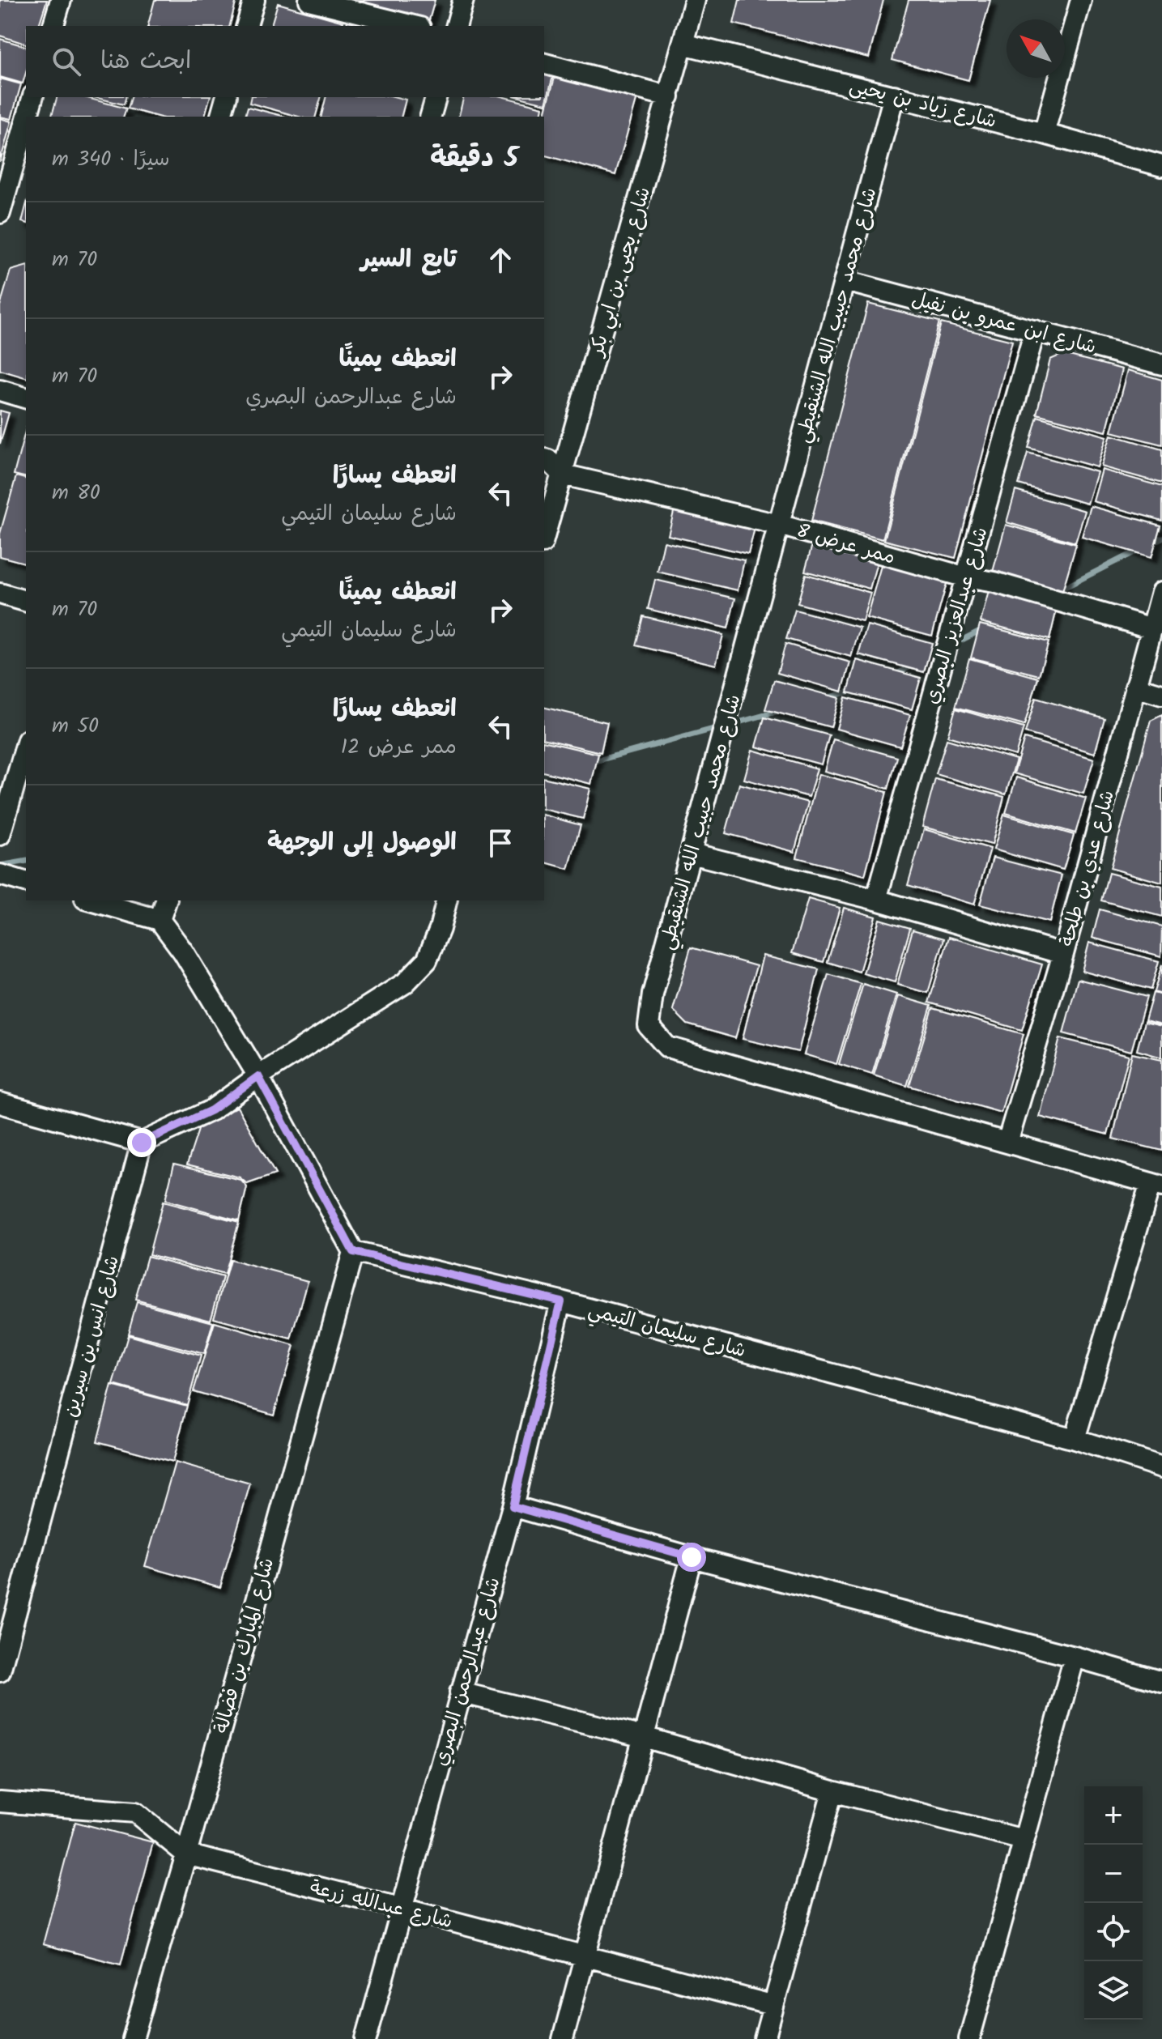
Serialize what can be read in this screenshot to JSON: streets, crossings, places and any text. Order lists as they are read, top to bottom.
{
  "streets": {
    "street": [
      "شارع زياد بن يحيى",
      "شارع يحيى بن ابي بكر",
      "شارع محمد حبيب الله الشنقيطي",
      "شارع ابن عمرو بن نفيل",
      "ممر عرض 8",
      "شارع عبدالعزيز البصري",
      "شارع عدي بن طلحة",
      "شارع سليمان التيمي",
      "شارع انس بن سيرين",
      "شارع المبارك بن فضالة",
      "شارع عبدالرحمن البصري",
      "شارع عبدالله زرعة"
    ]
  },
  "crossings": [
    ["شارع زياد بن يحيى", "شارع يحيى بن ابي بكر"],
    ["شارع زياد بن يحيى", "شارع محمد حبيب الله الشنقيطي"],
    ["شارع يحيى بن ابي بكر", "ممر عرض 8"],
    ["شارع محمد حبيب الله الشنقيطي", "شارع ابن عمرو بن نفيل"],
    ["شارع محمد حبيب الله الشنقيطي", "ممر عرض 8"],
    ["شارع محمد حبيب الله الشنقيطي", "شارع عدي بن طلحة"],
    ["شارع ابن عمرو بن نفيل", "شارع عبدالعزيز البصري"],
    ["ممر عرض 8", "شارع عبدالعزيز البصري"],
    ["ممر عرض 8", "شارع عدي بن طلحة"],
    ["شارع سليمان التيمي", "شارع المبارك بن فضالة"],
    ["شارع سليمان التيمي", "شارع عبدالرحمن البصري"],
    ["شارع المبارك بن فضالة", "شارع عبدالله زرعة"],
    ["شارع عبدالرحمن البصري", "شارع عبدالله زرعة"]
  ],
  "north": "top left",
  "page": {
    "search": "ابحث هنا",
    "heading": ["5 دقيقة", "سيرًا · 340 m"],
    "list": [
      ["تابع السير", "70 m"],
      ["انعطف يمينًا", "شارع عبدالرحمن البصري", "70 m"],
      ["انعطف يسارًا", "شارع سليمان التيمي", "80 m"],
      ["انعطف يمينًا", "شارع سليمان التيمي", "70 m"],
      ["انعطف يسارًا", "ممر عرض 12", "50 m"],
      "الوصول إلى الوجهة"
    ],
    "map_buttons": ["+", "−"]
  }
}
